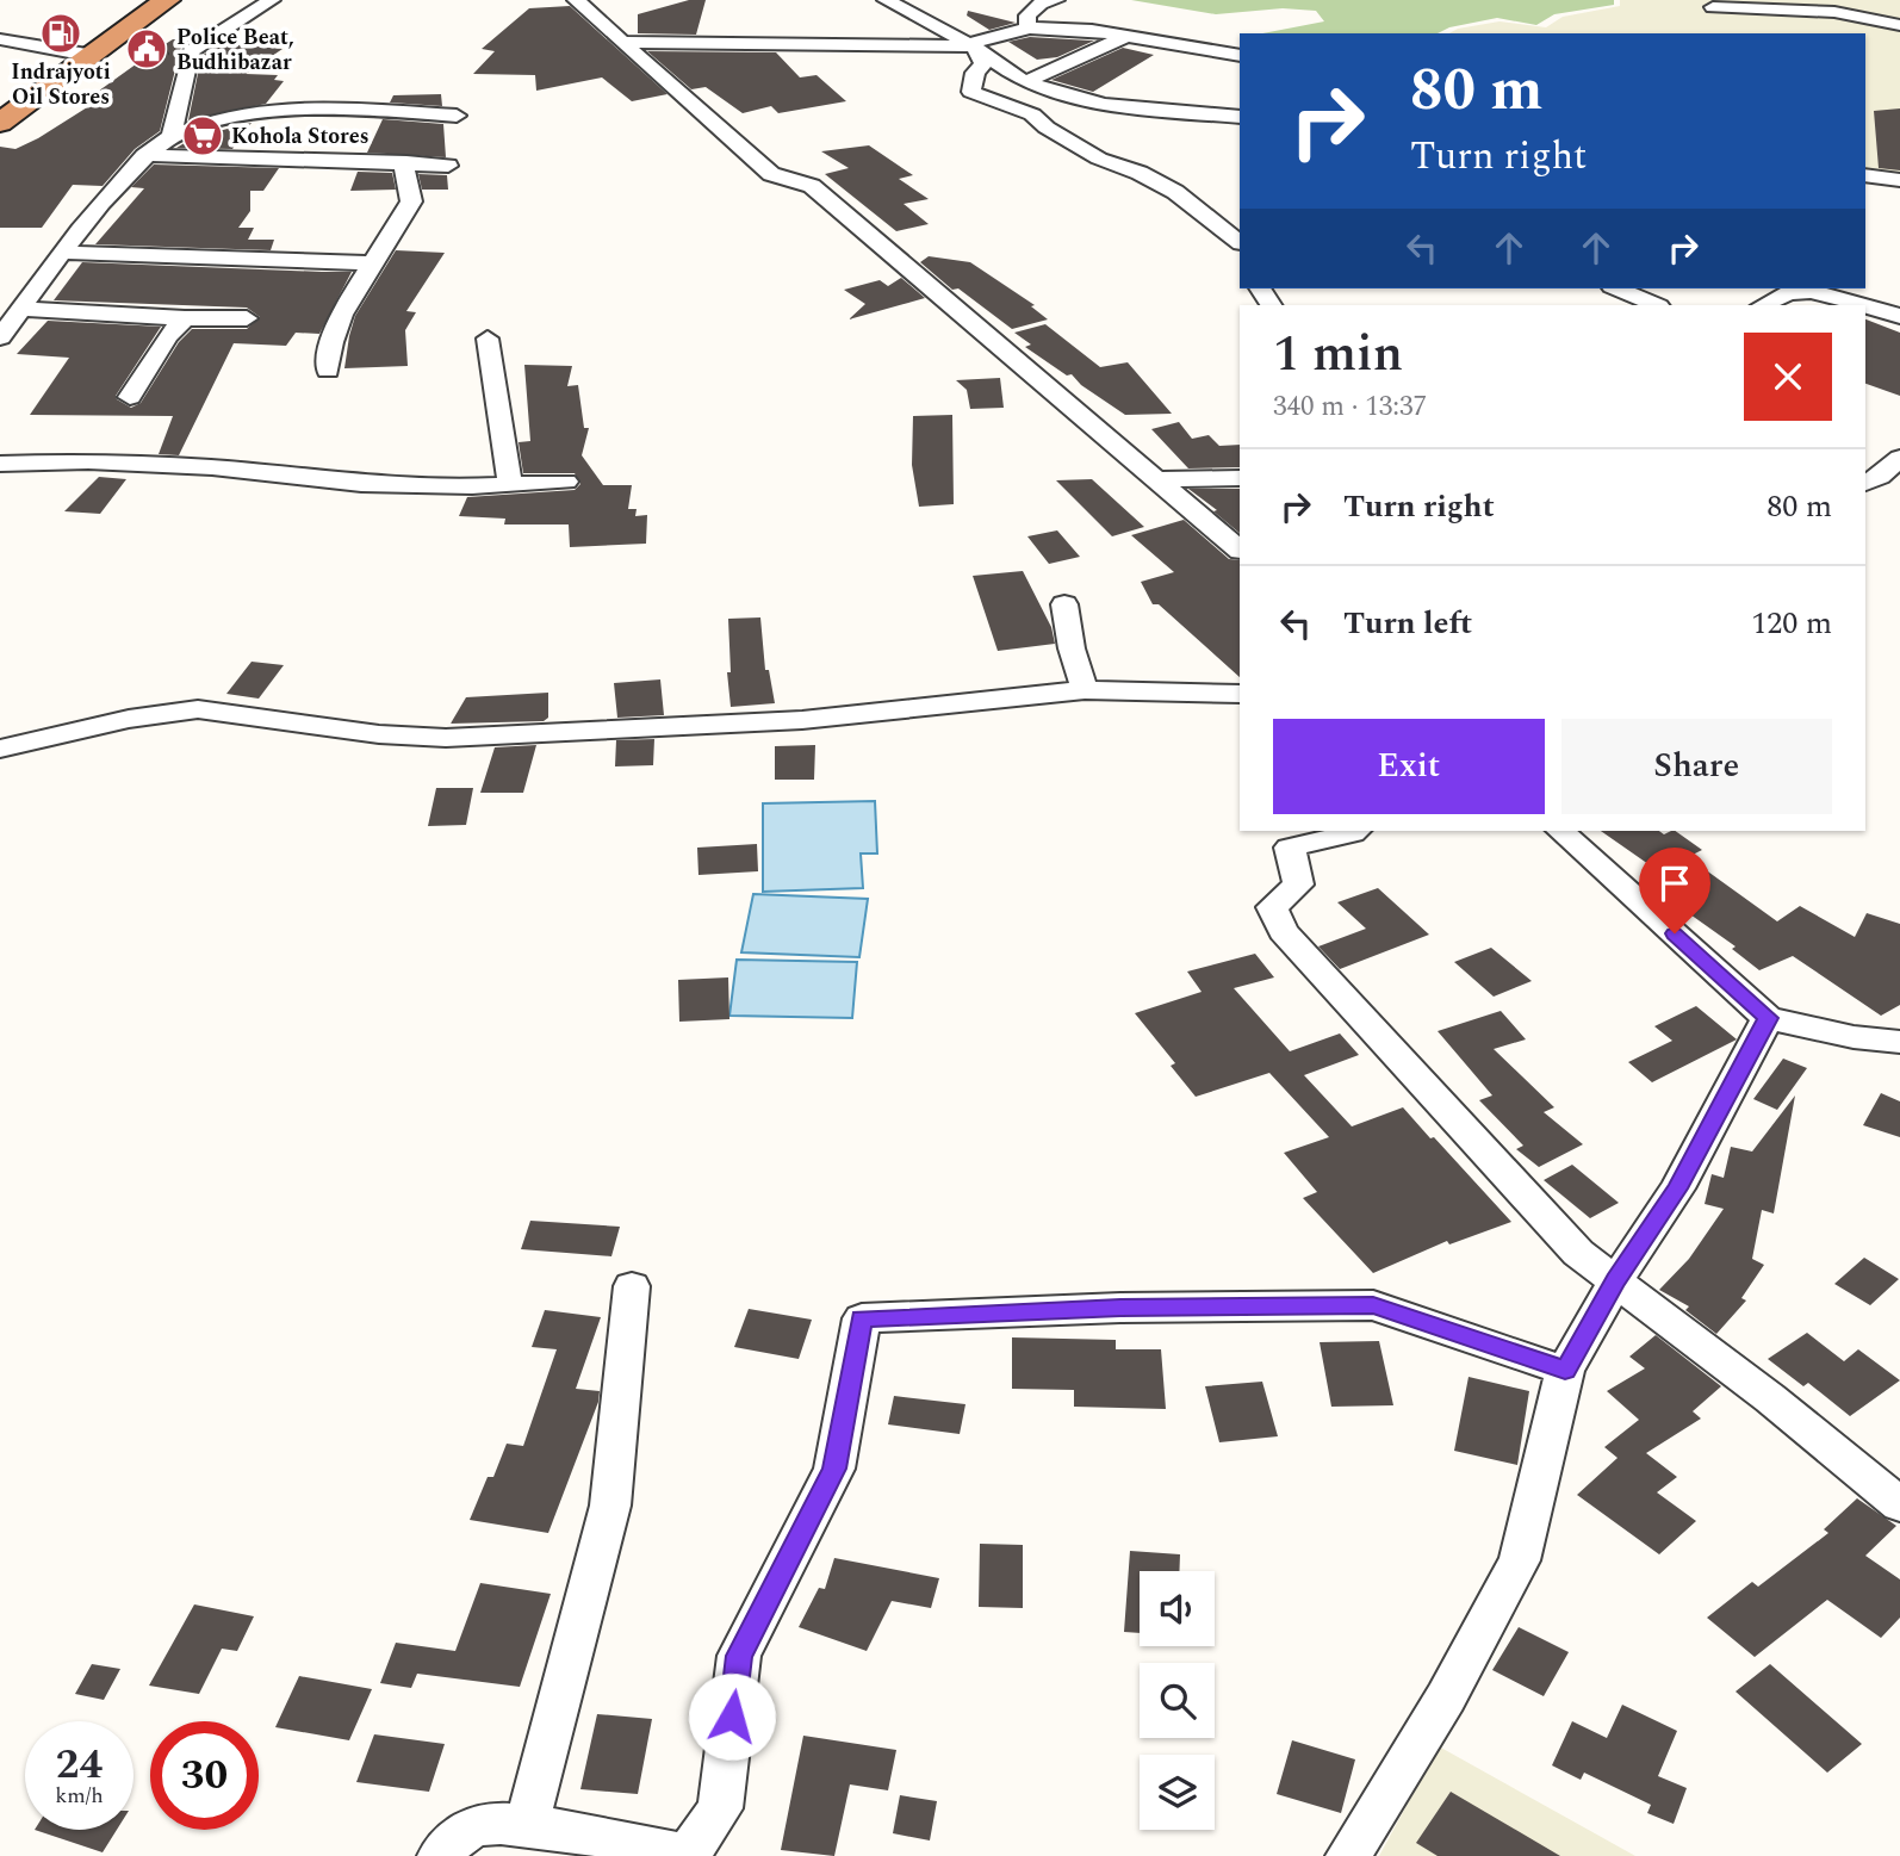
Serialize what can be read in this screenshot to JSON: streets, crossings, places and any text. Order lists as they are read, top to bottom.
{
  "places": {
    "fuel station": ["Indrajyoti Oil Stores"],
    "public building": ["Police Beat, Budhibazar"],
    "supermarket": ["Kohola Stores"]
  },
  "page": {
    "turn": ["80 m", "Turn right"],
    "heading": ["1 min", "340 m · 13:37"],
    "list": [
      {
        "name": "Turn right",
        "value": "80 m"
      },
      {
        "name": "Turn left",
        "value": "120 m"
      }
    ],
    "buttons": ["Exit", "Share"],
    "speed": "24 km/h",
    "limit": "30"
  }
}
